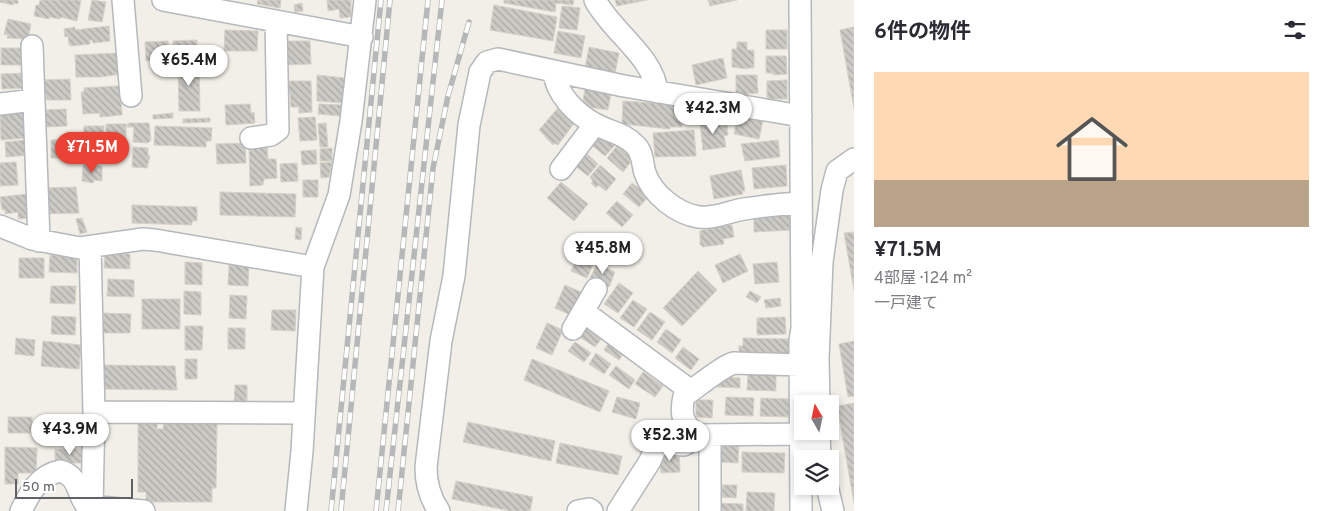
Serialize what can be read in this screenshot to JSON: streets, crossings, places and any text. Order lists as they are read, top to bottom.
{
  "scale_bar": "50 m",
  "north": "top",
  "page": {
    "heading": "6件の物件",
    "price": [
      "¥65.4M",
      "¥42.3M",
      "¥71.5M",
      "¥45.8M",
      "¥43.9M",
      "¥52.3M"
    ],
    "list": [
      {
        "name": "¥71.5M",
        "note": "4部屋 · 124 m² · 一戸建て"
      }
    ],
    "scale": "50 m"
  }
}
